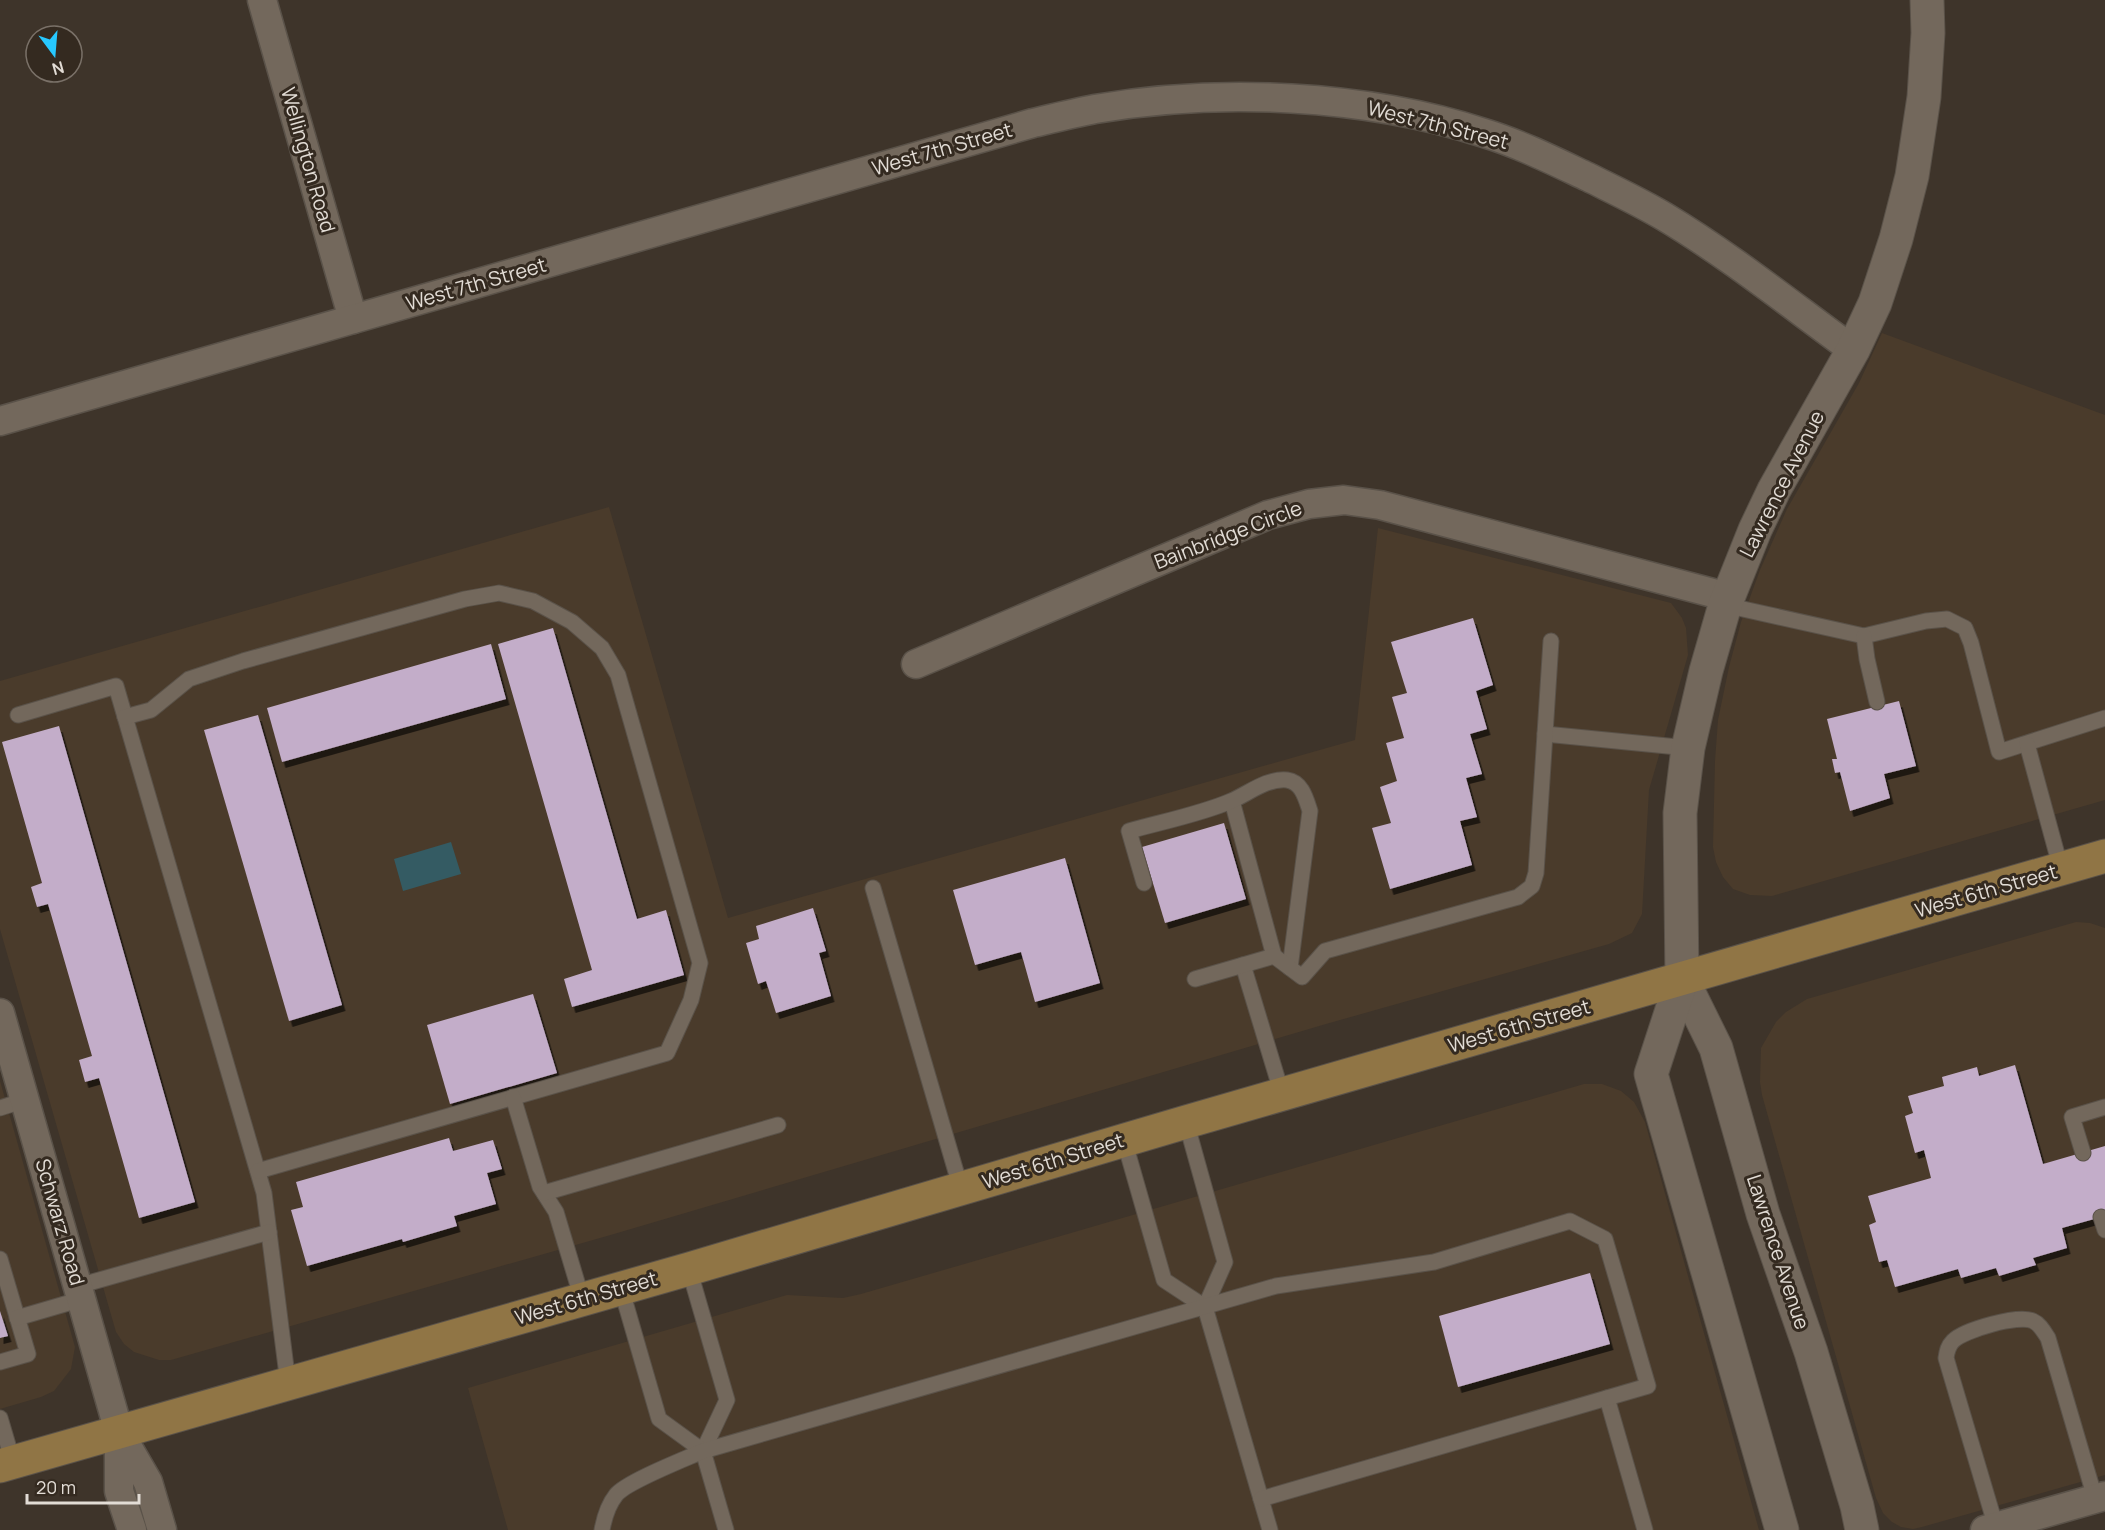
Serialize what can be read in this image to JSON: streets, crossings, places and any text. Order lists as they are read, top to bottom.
{
  "streets": {
    "main road": ["West 6th Street"],
    "street": [
      "West 7th Street",
      "Wellington Road",
      "Lawrence Avenue",
      "Bainbridge Circle",
      "Schwarz Road"
    ]
  },
  "crossings": [
    ["West 7th Street", "Wellington Road"],
    ["West 7th Street", "Lawrence Avenue"],
    ["Lawrence Avenue", "Bainbridge Circle"],
    ["Lawrence Avenue", "West 6th Street"],
    ["West 6th Street", "Schwarz Road"]
  ],
  "scale_bar": "20 m",
  "north": "bottom"
}
